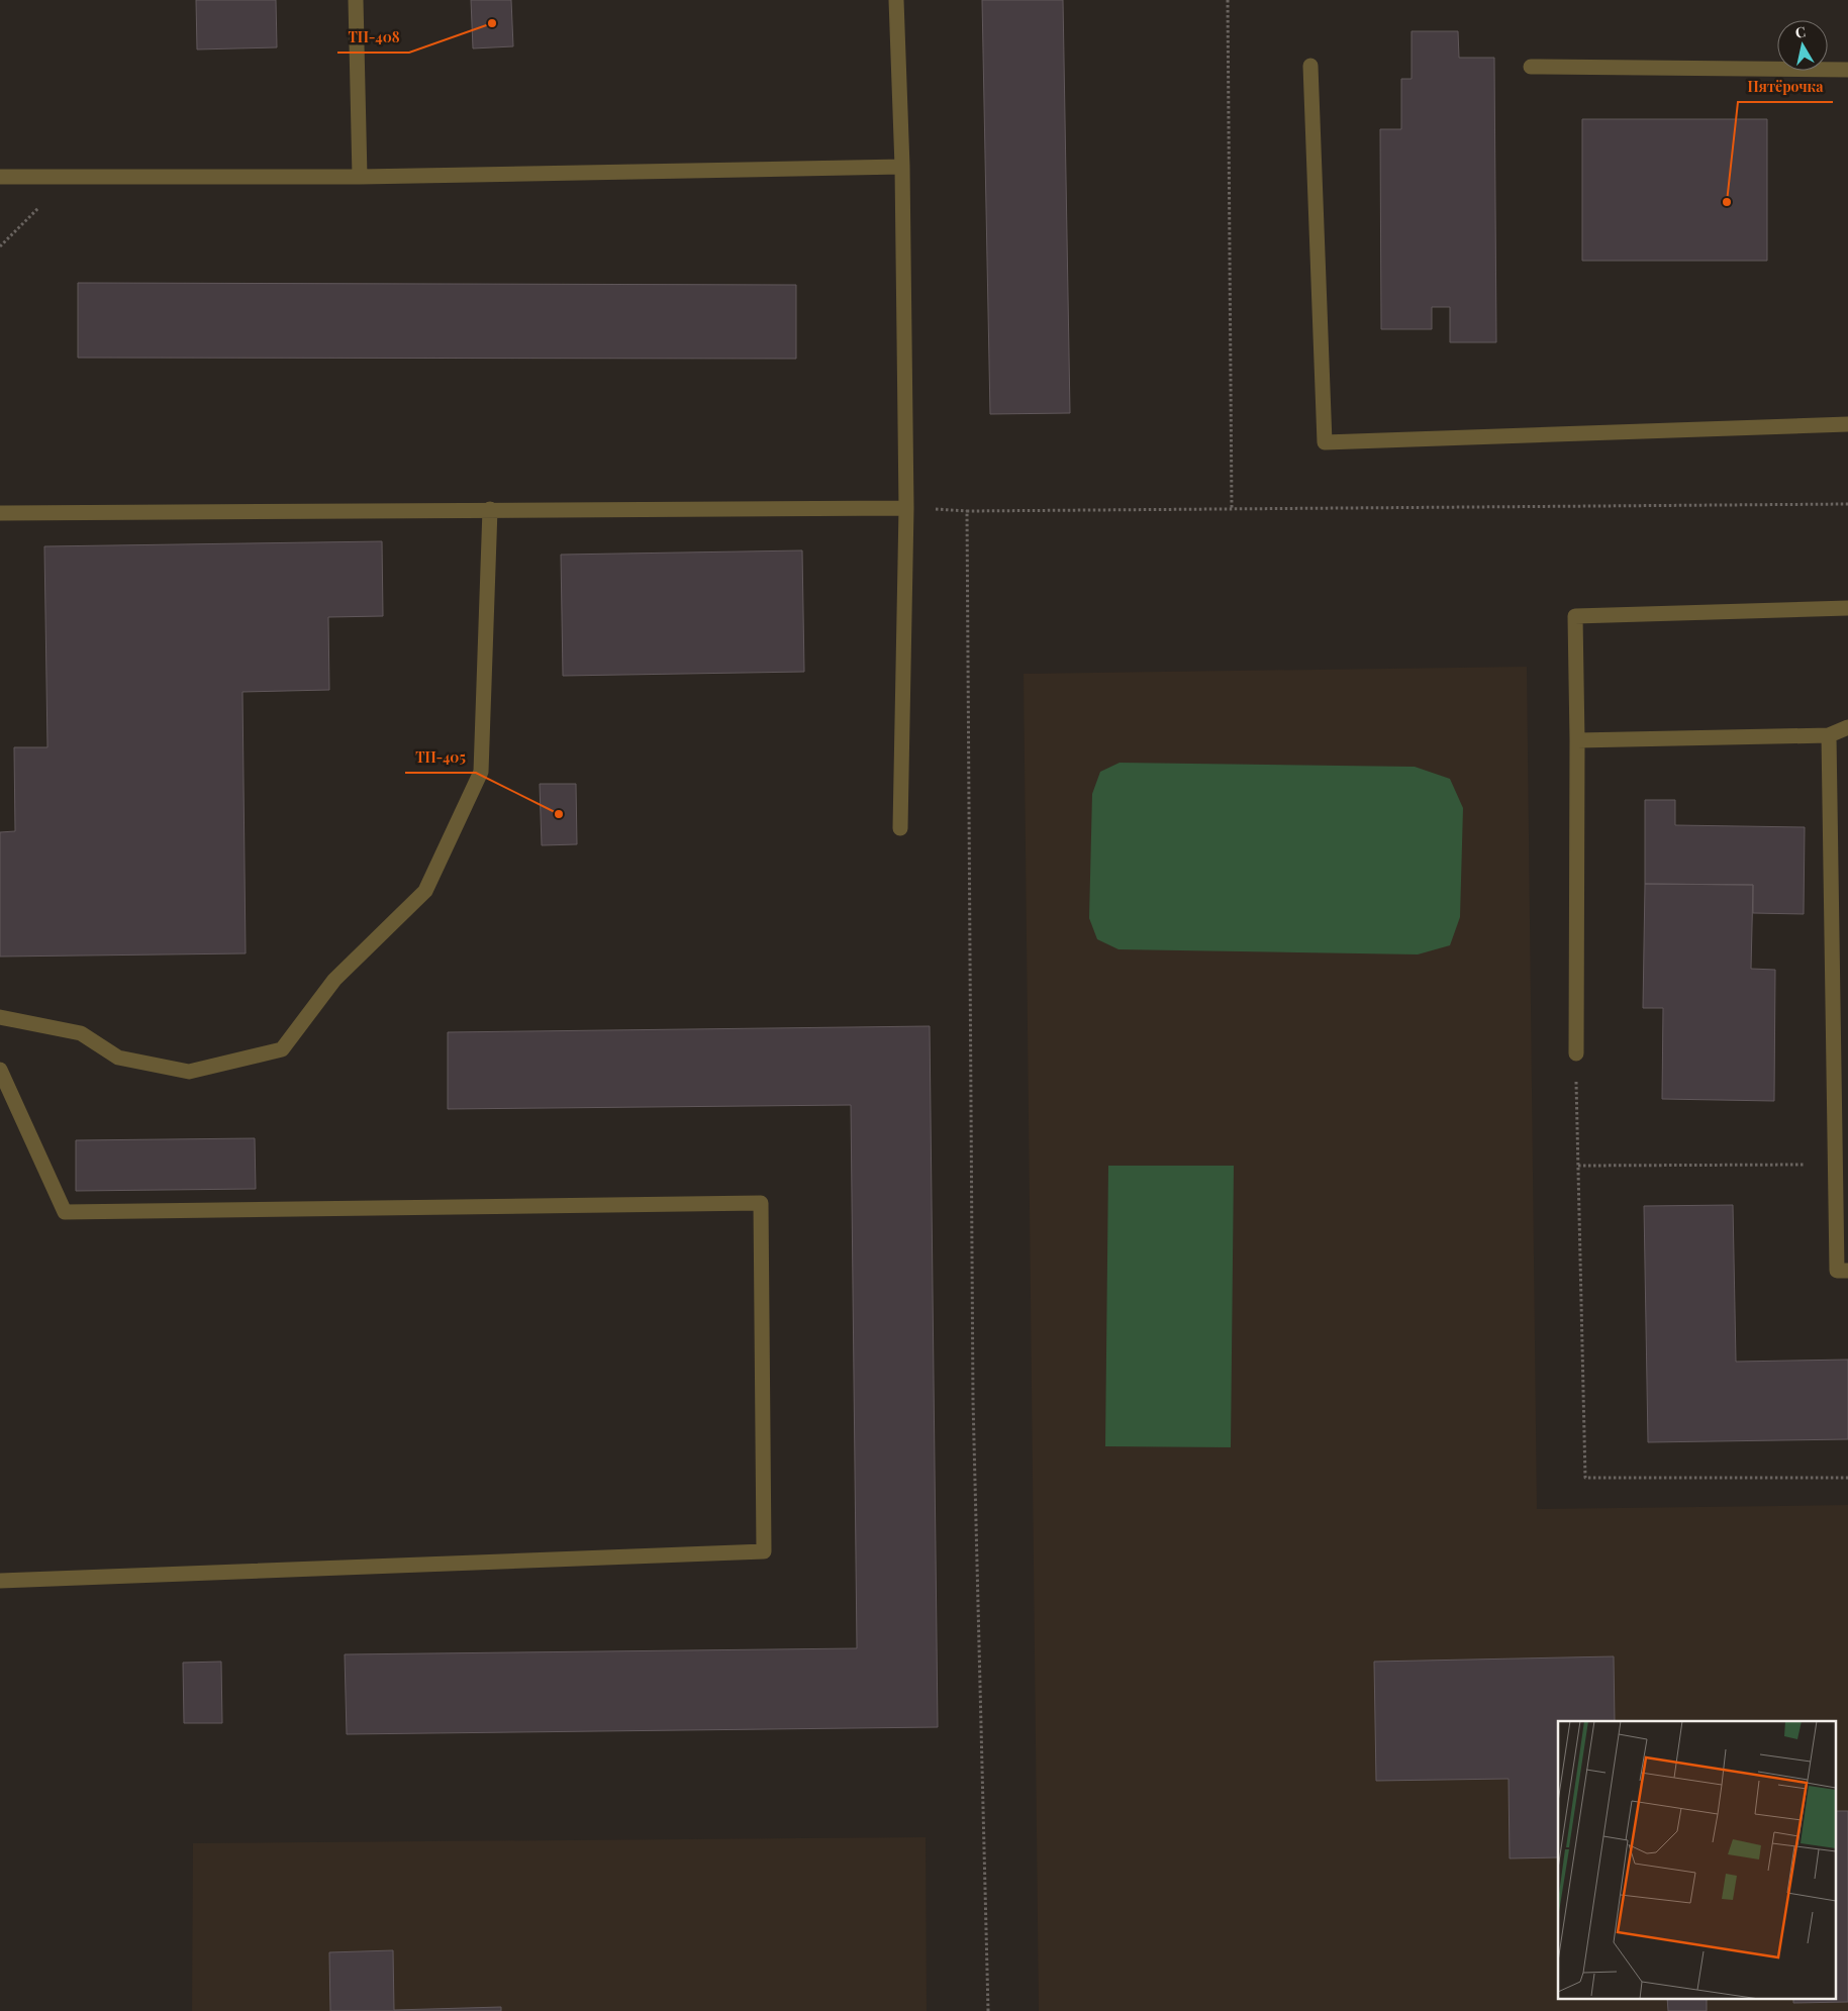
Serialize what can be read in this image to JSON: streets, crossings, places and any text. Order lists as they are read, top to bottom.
{
  "places": ["ТП-408", "Пятёрочка", "ТП-405"],
  "north": "top"
}
